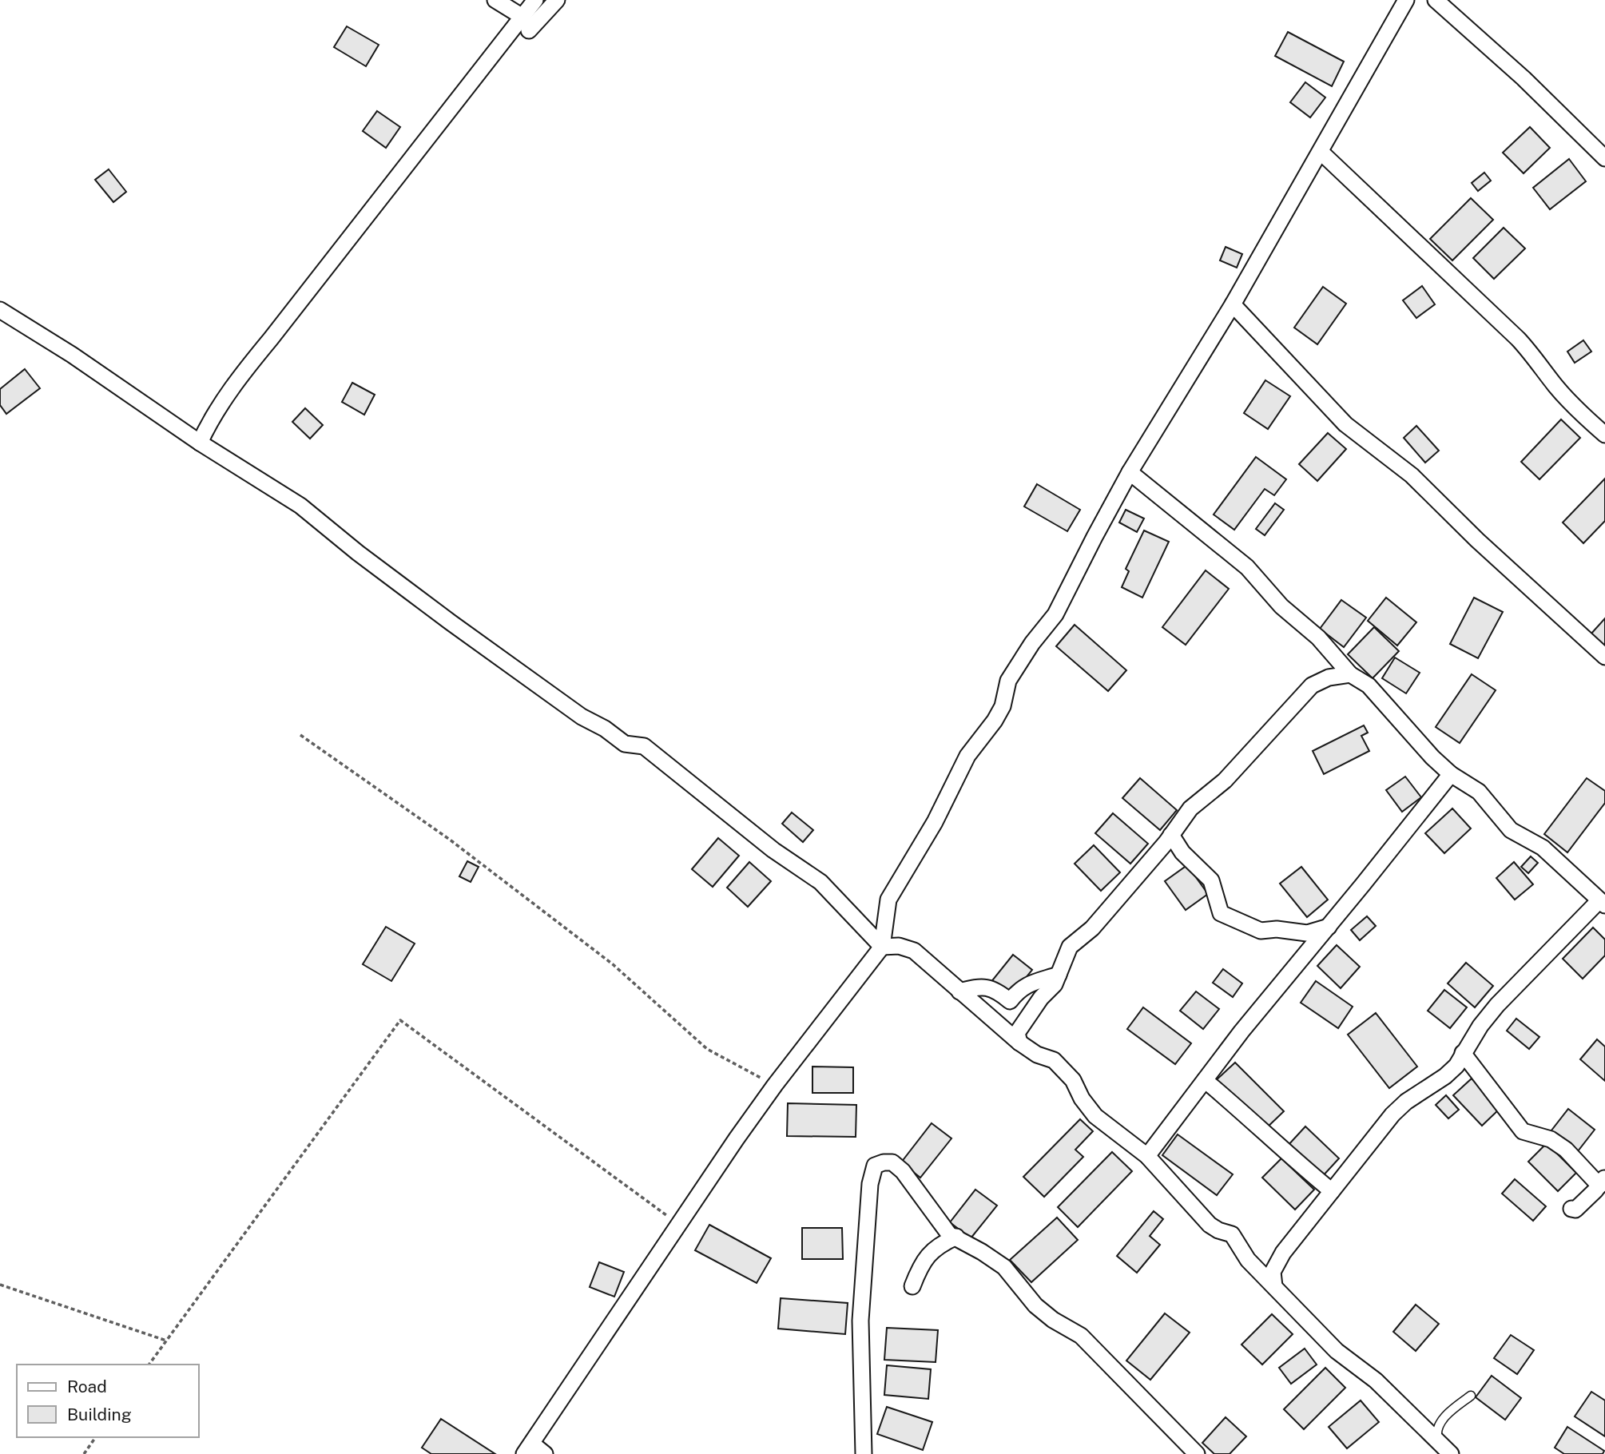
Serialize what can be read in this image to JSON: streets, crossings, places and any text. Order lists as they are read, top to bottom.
{
  "legend": ["Road", "Building"]
}
